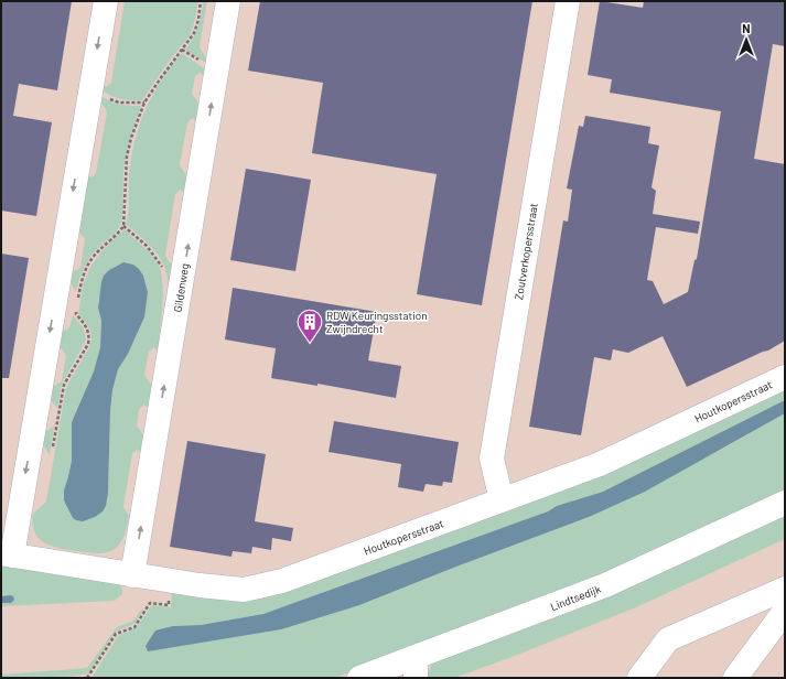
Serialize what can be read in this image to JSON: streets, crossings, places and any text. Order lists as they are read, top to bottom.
{
  "streets": {
    "street": [
      "Zoutverkopersstraat",
      "Gildenweg",
      "Houtkopersstraat",
      "Lindtsedijk"
    ]
  },
  "crossings": [
    ["Zoutverkopersstraat", "Houtkopersstraat"],
    ["Gildenweg", "Houtkopersstraat"]
  ],
  "places": {
    "building": ["RDW Keuringsstation Zwijndrecht"]
  },
  "north": "top"
}
